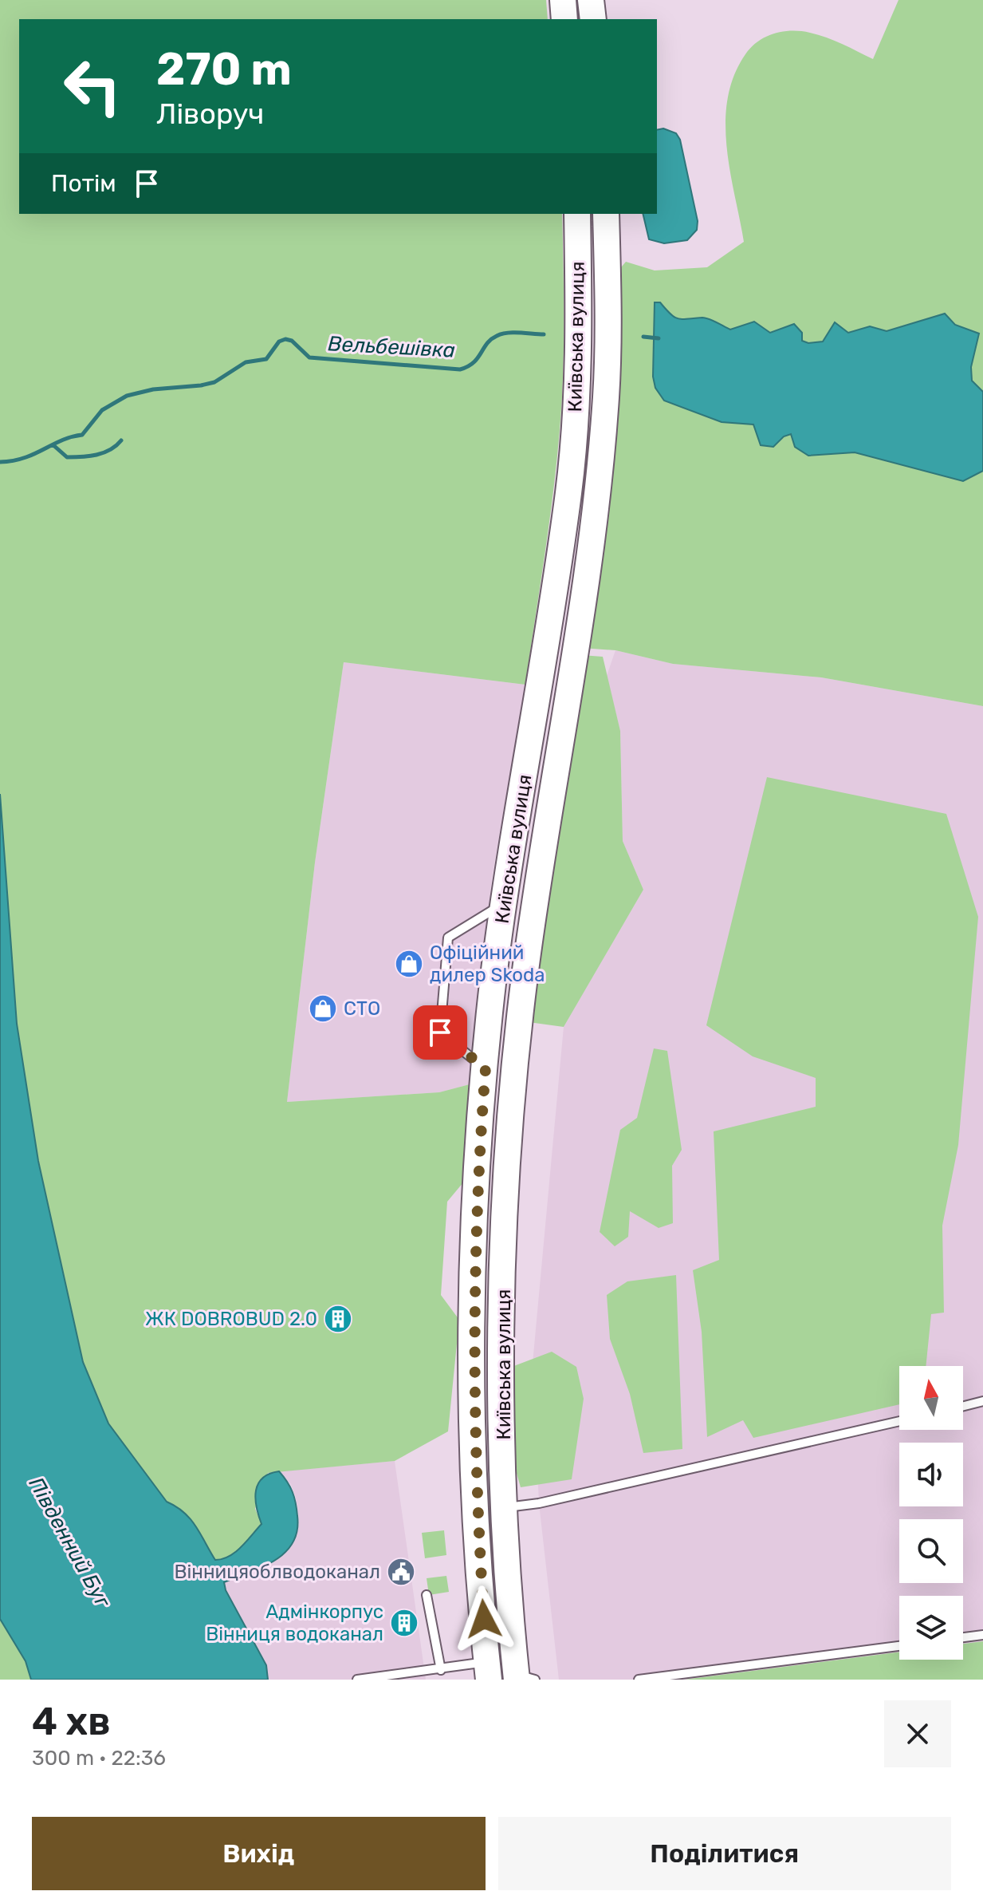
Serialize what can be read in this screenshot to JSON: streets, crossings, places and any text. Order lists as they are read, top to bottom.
{
  "streets": {
    "main road": ["Київська вулиця"]
  },
  "water": ["Вельбешівка", "Південний Буг"],
  "places": {
    "shop": ["Офіційний дилер Skoda", "СТО"],
    "building": ["ЖК DOBROBUD 2.0", "Адмінкорпус Вінниця водоканал"],
    "public building": ["Вінницяоблводоканал"]
  },
  "north": "top",
  "page": {
    "turn": ["270 m", "Ліворуч"],
    "then": "Потім",
    "heading": ["4 хв", "300 m · 22:36"],
    "buttons": ["Вихід", "Поділитися"]
  }
}
